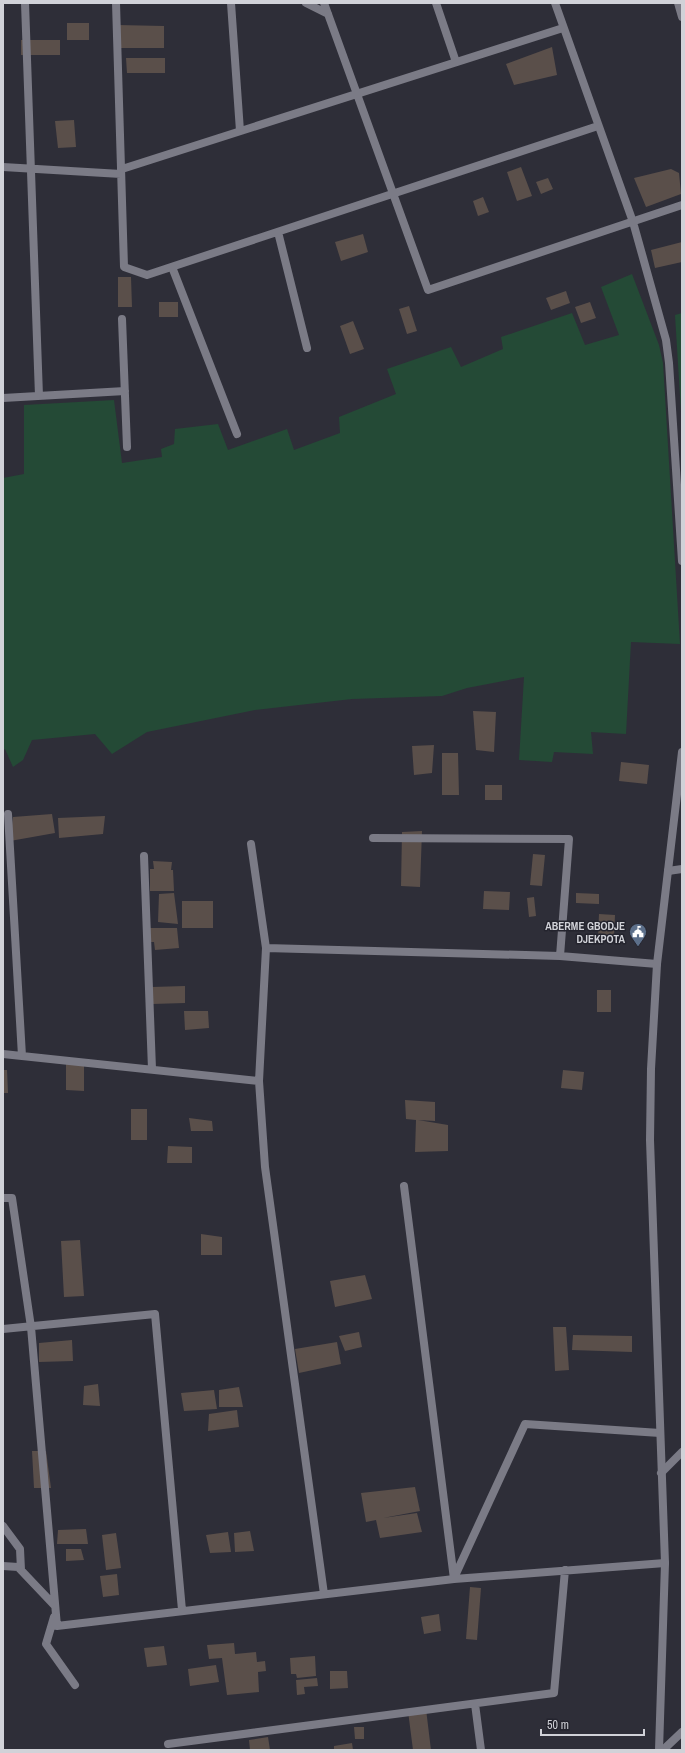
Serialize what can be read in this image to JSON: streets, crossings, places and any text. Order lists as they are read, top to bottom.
{
  "places": {
    "public building": ["ABERME GBODJE DJEKPOTA"]
  },
  "scale_bar": "50 m"
}
